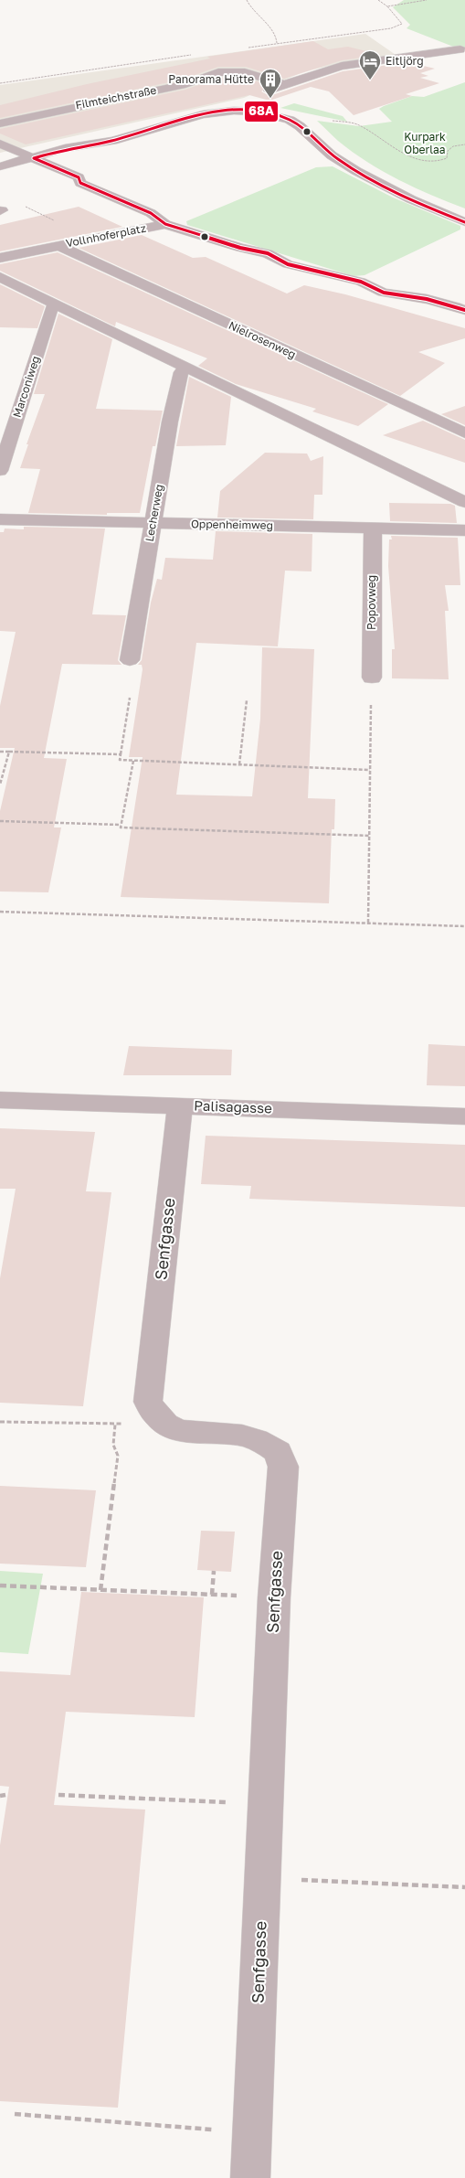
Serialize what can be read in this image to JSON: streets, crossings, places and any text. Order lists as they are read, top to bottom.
{
  "streets": {
    "street": [
      "Filmteichstraße",
      "Vollnhoferplatz",
      "Nielrosenweg",
      "Marconiweg",
      "Lecherweg",
      "Oppenheimweg",
      "Popovweg",
      "Palisagasse",
      "Senfgasse"
    ]
  },
  "crossings": [
    ["Vollnhoferplatz", "Nielrosenweg"],
    ["Lecherweg", "Oppenheimweg"],
    ["Oppenheimweg", "Popovweg"],
    ["Palisagasse", "Senfgasse"]
  ],
  "parks": ["Kurpark Oberlaa"],
  "places": {
    "hotel": ["Eitljörg"],
    "building": ["Panorama Hütte"]
  },
  "lines": ["transit line 68A"]
}
